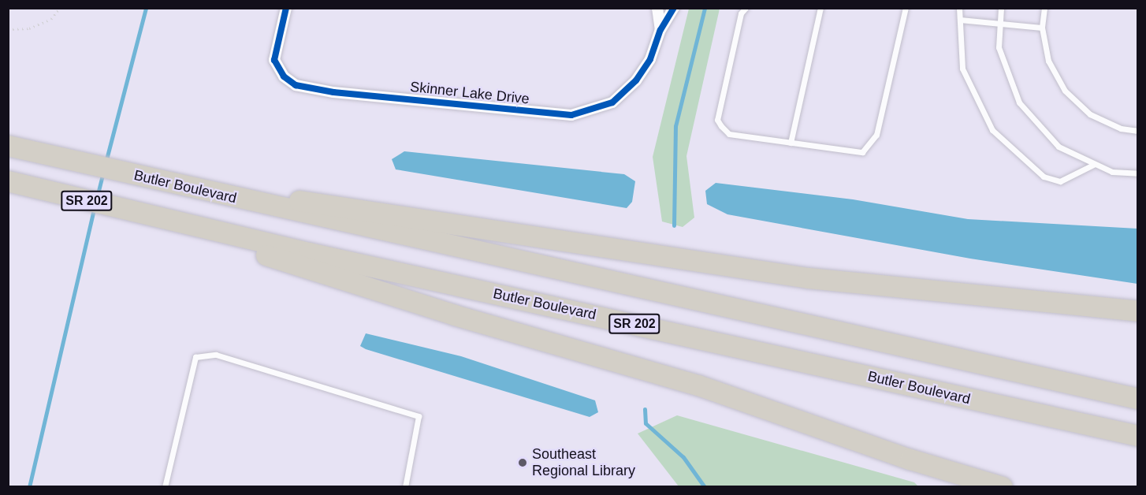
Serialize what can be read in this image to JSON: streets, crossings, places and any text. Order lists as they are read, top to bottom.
{
  "streets": {
    "highway": ["Butler Boulevard", "SR 202"],
    "street": ["Skinner Lake Drive"]
  },
  "places": ["Southeast Regional Library"]
}
